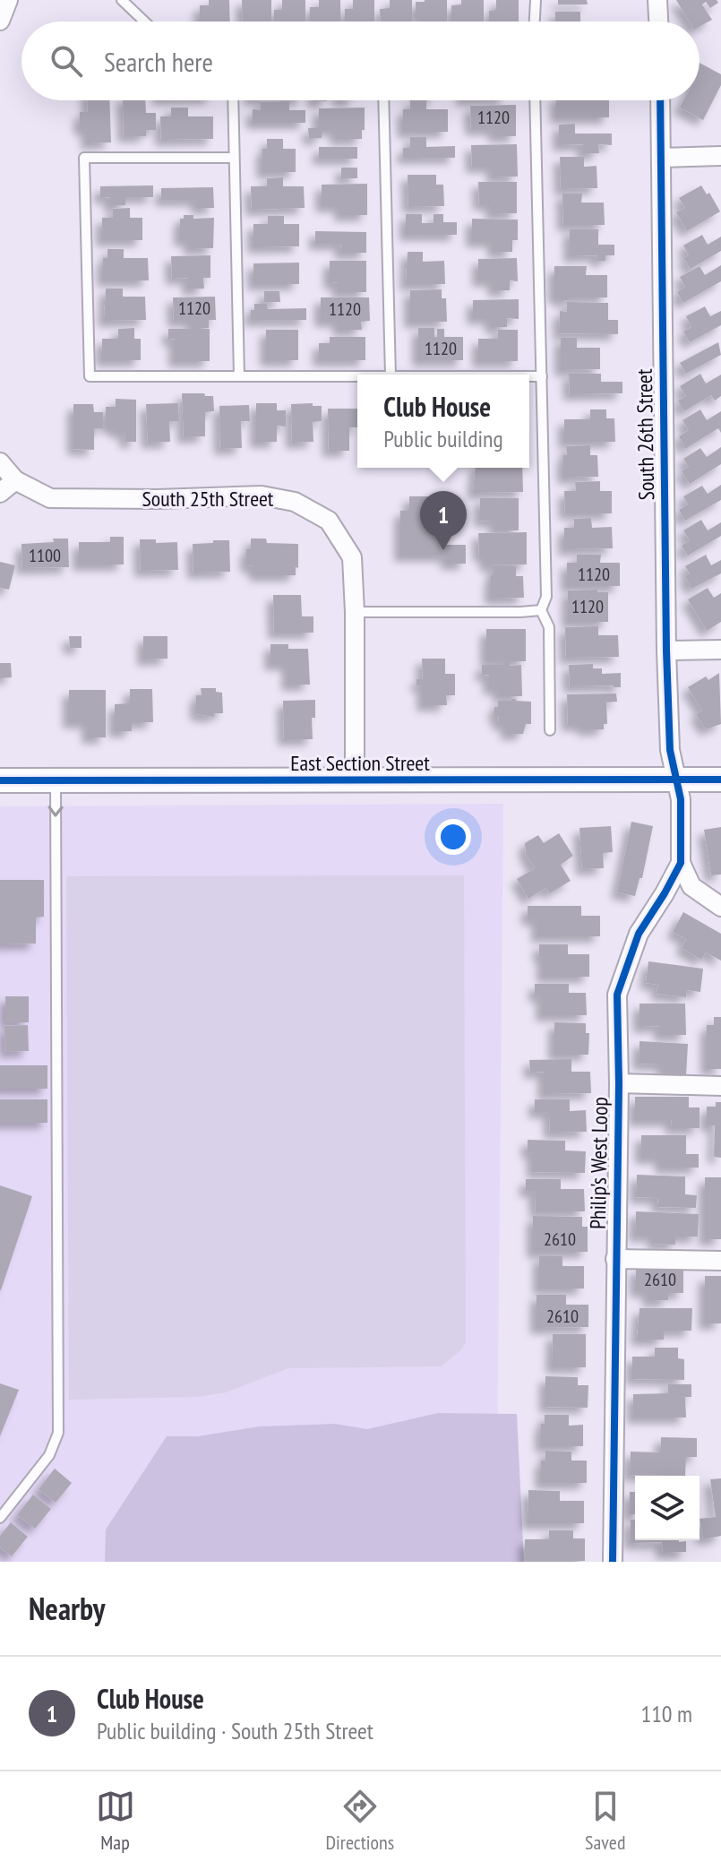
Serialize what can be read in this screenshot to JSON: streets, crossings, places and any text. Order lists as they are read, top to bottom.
{
  "streets": {
    "street": [
      "South 26th Street",
      "South 25th Street",
      "East Section Street",
      "Philip's West Loop"
    ]
  },
  "crossings": [
    ["South 26th Street", "East Section Street"],
    ["South 26th Street", "Philip's West Loop"],
    ["South 25th Street", "East Section Street"],
    ["East Section Street", "Philip's West Loop"]
  ],
  "house_numbers": [
    "1120",
    "1120",
    "1120",
    "1120",
    "1100",
    "1120",
    "1120",
    "2610",
    "2610",
    "2610"
  ],
  "page": {
    "search": "Search here",
    "popup": ["Club House", "Public building"],
    "pins": "1",
    "heading": "Nearby",
    "list": [
      {
        "mark": "1",
        "name": "Club House",
        "note": "Public building · South 25th Street",
        "value": "110 m"
      }
    ],
    "nav": ["Map", "Directions", "Saved"]
  }
}
